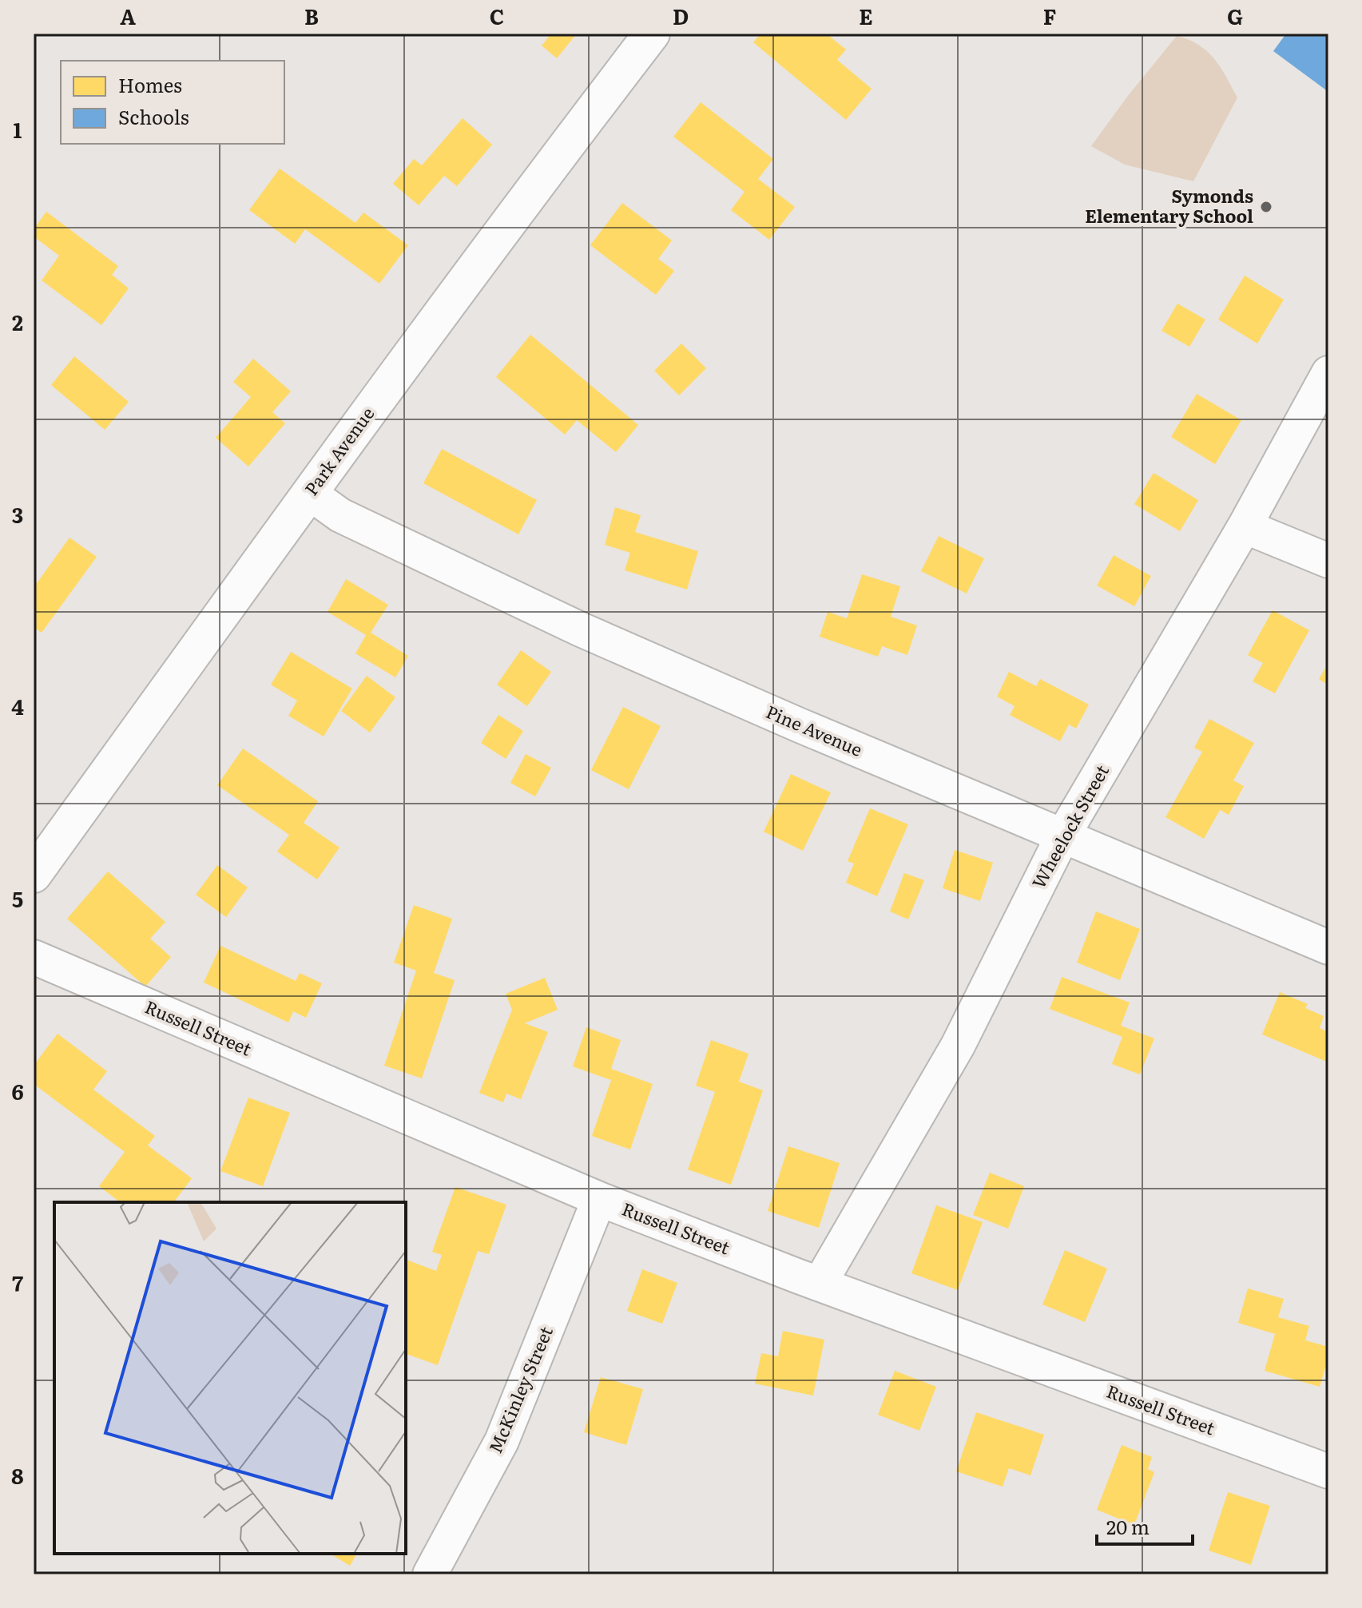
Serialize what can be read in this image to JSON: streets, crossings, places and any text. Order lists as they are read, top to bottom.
{
  "streets": {
    "street": [
      "Park Avenue",
      "Pine Avenue",
      "Wheelock Street",
      "Russell Street",
      "McKinley Street"
    ]
  },
  "crossings": [
    ["Park Avenue", "Pine Avenue"],
    ["Pine Avenue", "Wheelock Street"],
    ["Wheelock Street", "Russell Street"],
    ["Russell Street", "McKinley Street"]
  ],
  "places": ["Symonds Elementary School"],
  "legend": ["Homes", "Schools"],
  "scale_bar": "20 m",
  "grid": {
    "columns": [
      "A",
      "B",
      "C",
      "D",
      "E",
      "F",
      "G"
    ],
    "rows": [
      "1",
      "2",
      "3",
      "4",
      "5",
      "6",
      "7",
      "8"
    ]
  }
}
